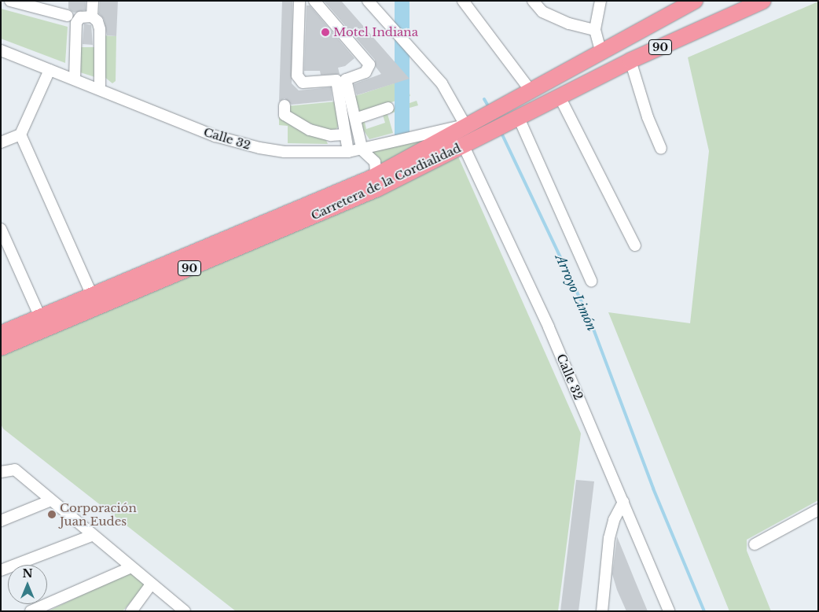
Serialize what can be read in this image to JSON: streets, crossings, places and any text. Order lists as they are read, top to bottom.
{
  "streets": {
    "highway": ["90", "Carretera de la Cordialidad"],
    "street": ["Calle 32"]
  },
  "crossings": [
    ["Calle 32", "Carretera de la Cordialidad"]
  ],
  "water": ["Arroyo Limón"],
  "places": ["Motel Indiana", "Corporación Juan Eudes"],
  "north": "top"
}
